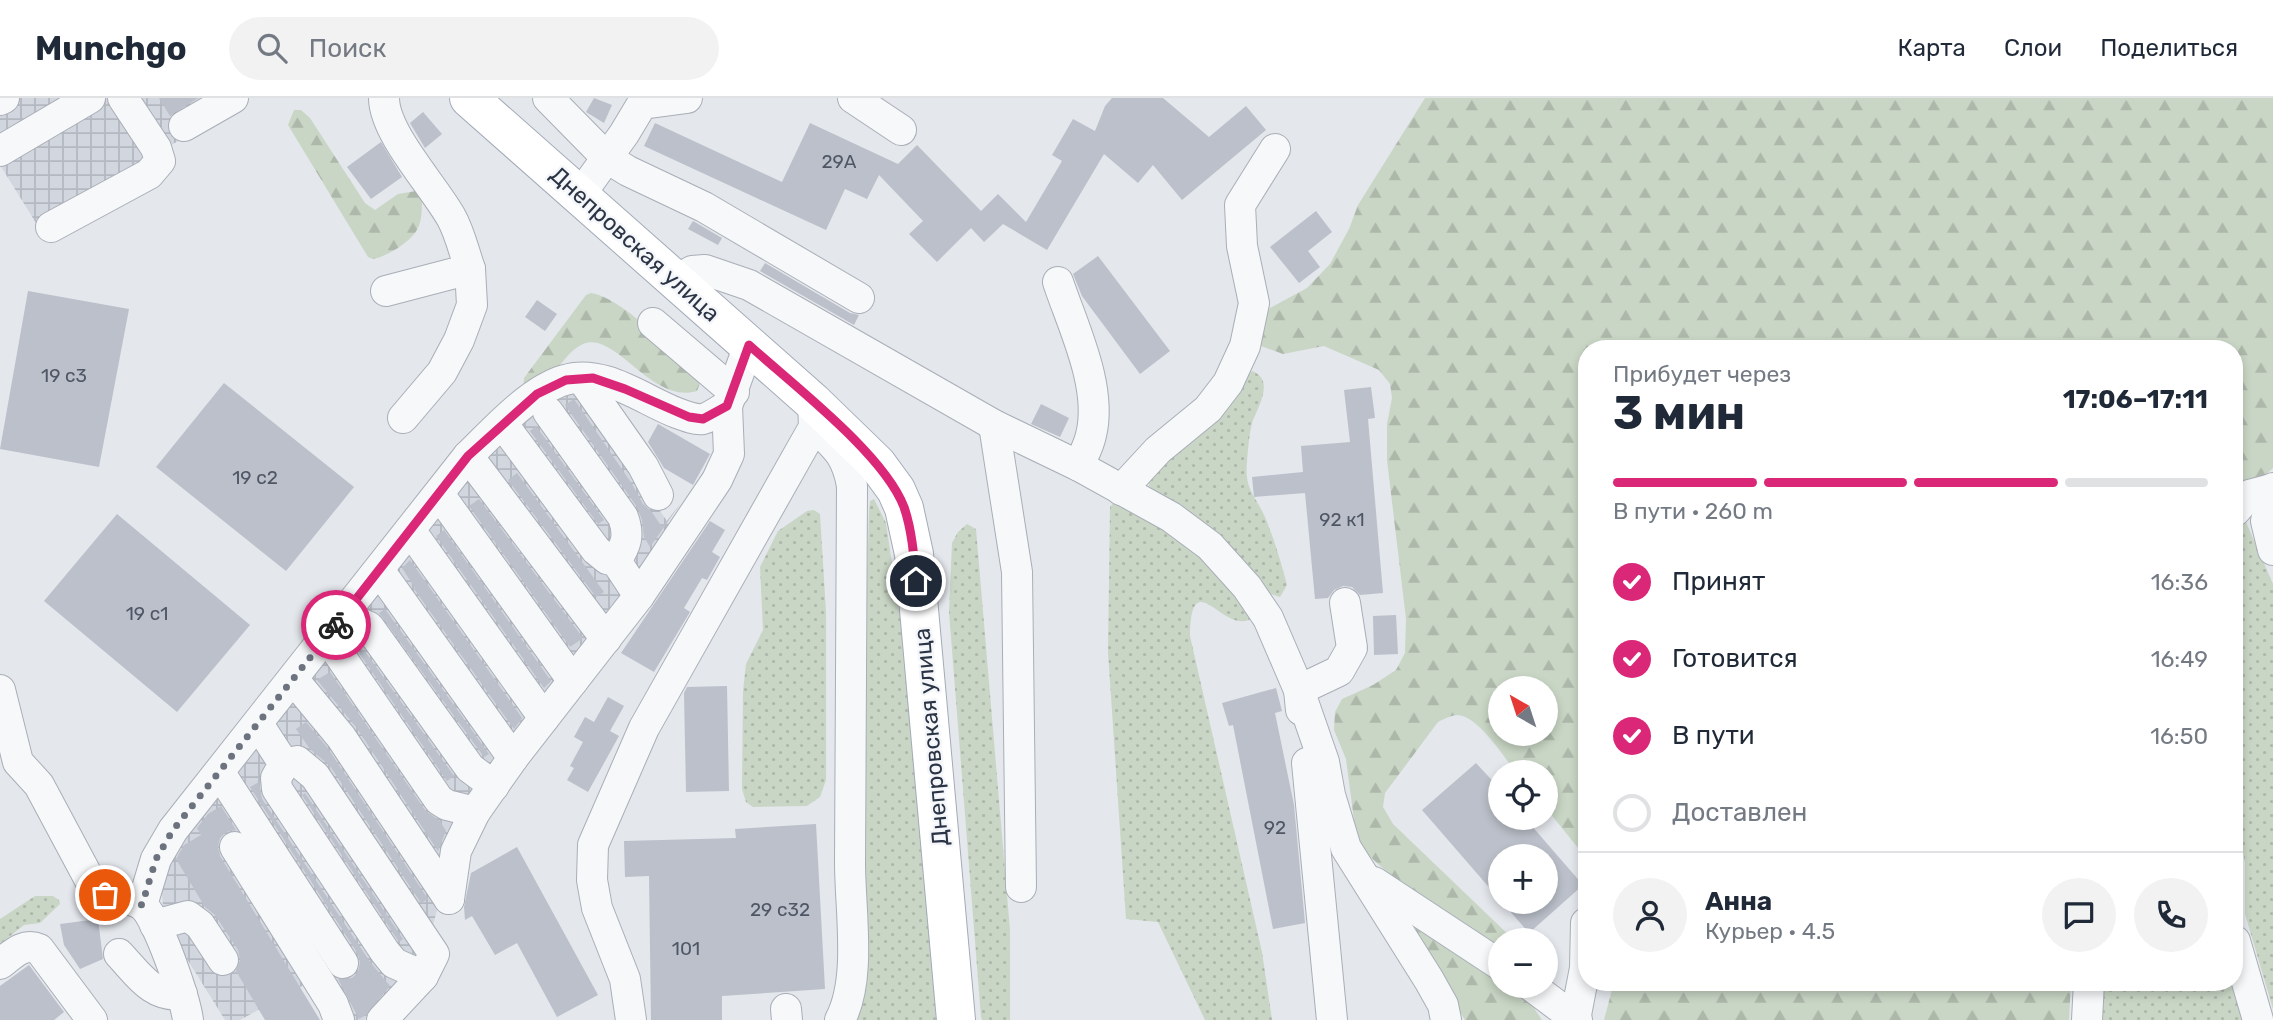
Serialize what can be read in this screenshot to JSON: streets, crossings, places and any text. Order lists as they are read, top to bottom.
{
  "streets": {
    "main road": ["Днепровская улица"]
  },
  "house_numbers": [
    "29А",
    "19 с3",
    "19 с2",
    "92 к1",
    "19 с1",
    "92",
    "29 с32",
    "101"
  ],
  "north": "top left",
  "page": {
    "header": "Munchgo",
    "search": "Поиск",
    "nav": ["Карта", "Слои", "Поделиться"],
    "heading": ["3 мин", "Прибудет через", "17:06–17:11"],
    "panel": ["Анна", "Курьер · 4.5"],
    "bar": "В пути · 260 m",
    "list": [
      ["Принят", "16:36"],
      ["Готовится", "16:49"],
      ["В пути", "16:50"],
      "Доставлен"
    ],
    "map_buttons": ["+", "−"]
  }
}
